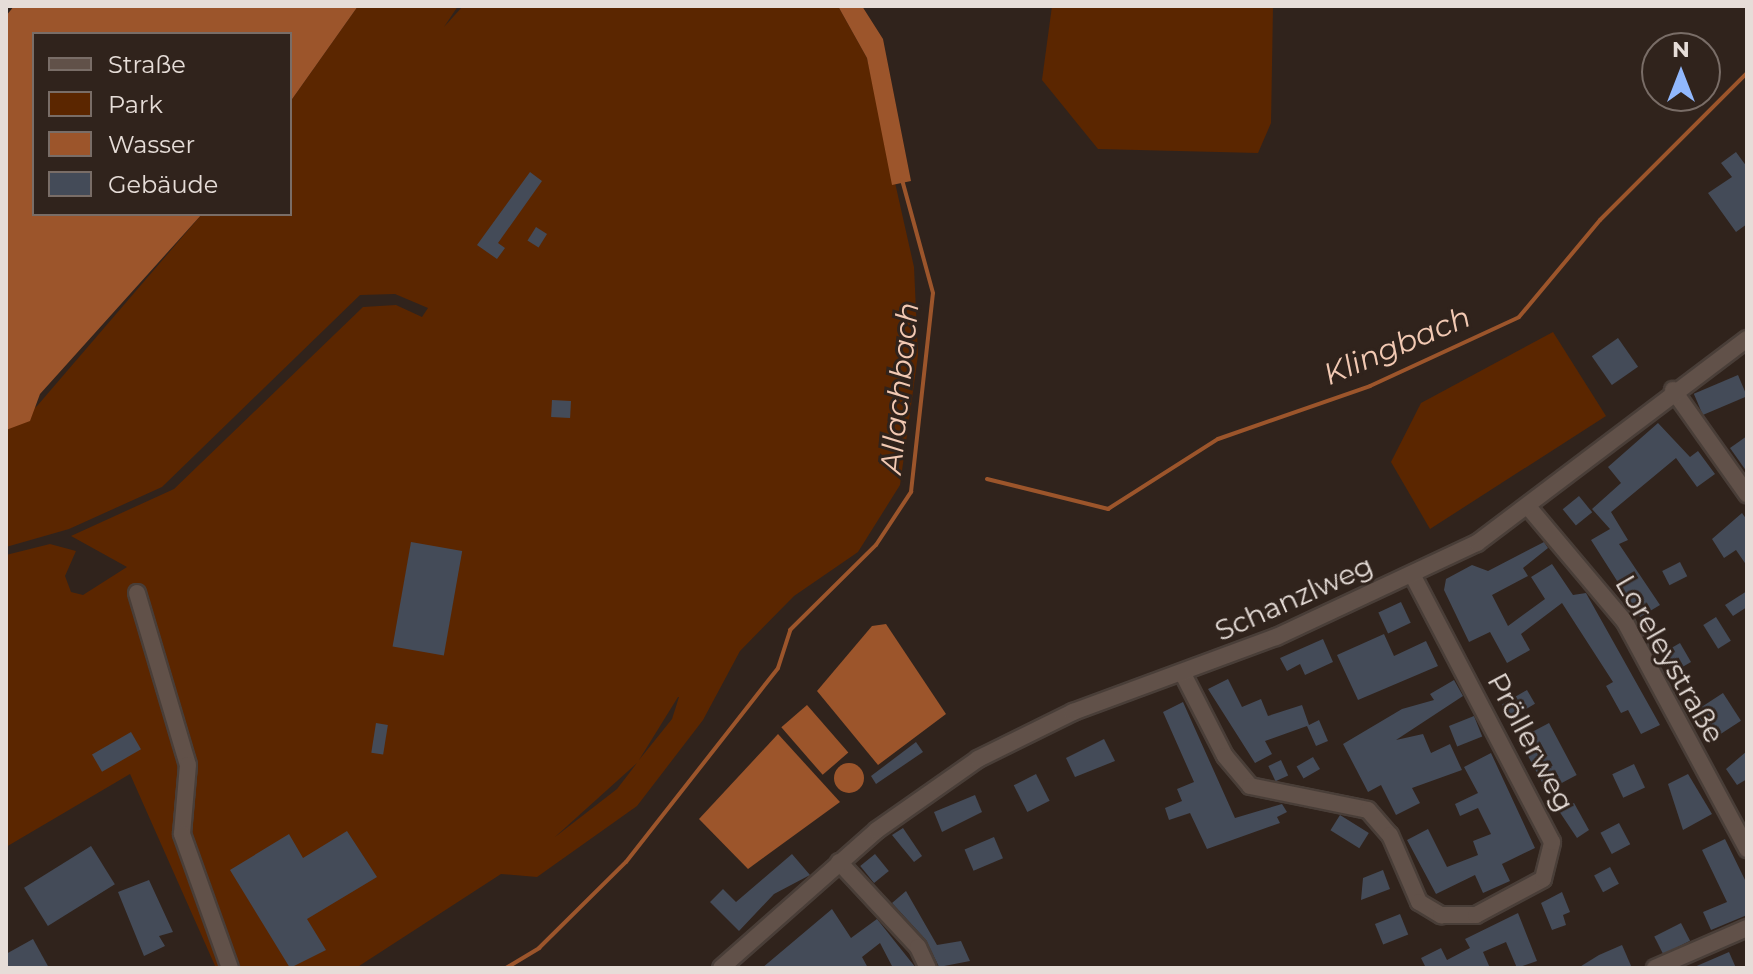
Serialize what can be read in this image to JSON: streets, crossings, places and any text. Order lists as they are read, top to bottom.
{
  "streets": {
    "street": ["Schanzlweg", "Loreleystraße", "Pröllerweg"]
  },
  "crossings": [
    ["Schanzlweg", "Loreleystraße"],
    ["Schanzlweg", "Pröllerweg"]
  ],
  "water": ["Klingbach", "Allachbach"],
  "legend": [
    "Straße",
    "Park",
    "Wasser",
    "Gebäude"
  ],
  "north": "top"
}
